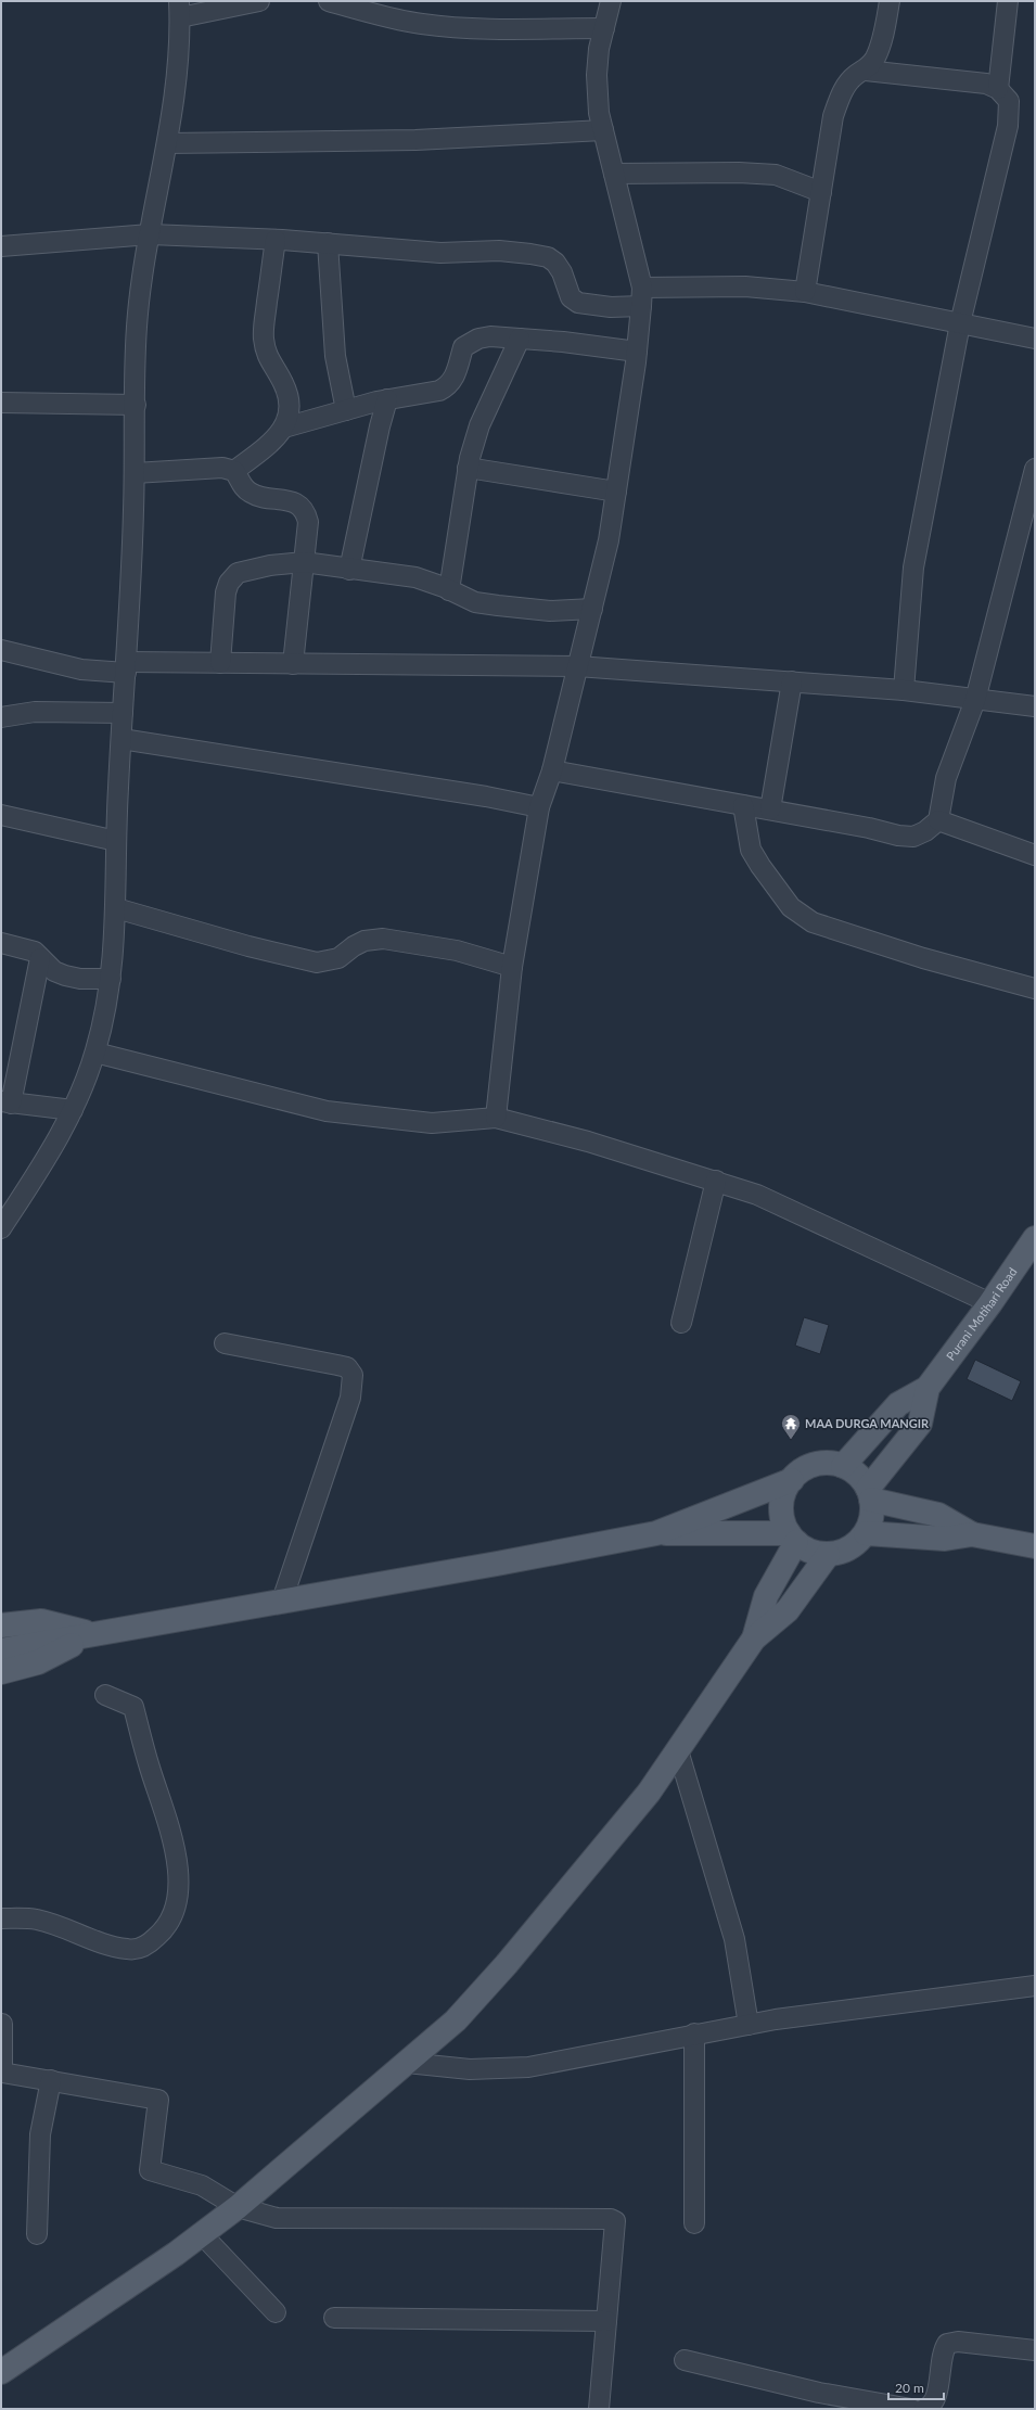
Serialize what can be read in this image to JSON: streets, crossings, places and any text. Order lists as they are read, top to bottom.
{
  "streets": {
    "main road": ["Purani Motihari Road"]
  },
  "places": {
    "temple": ["MAA DURGA MANGIR"]
  },
  "scale_bar": "20 m"
}
